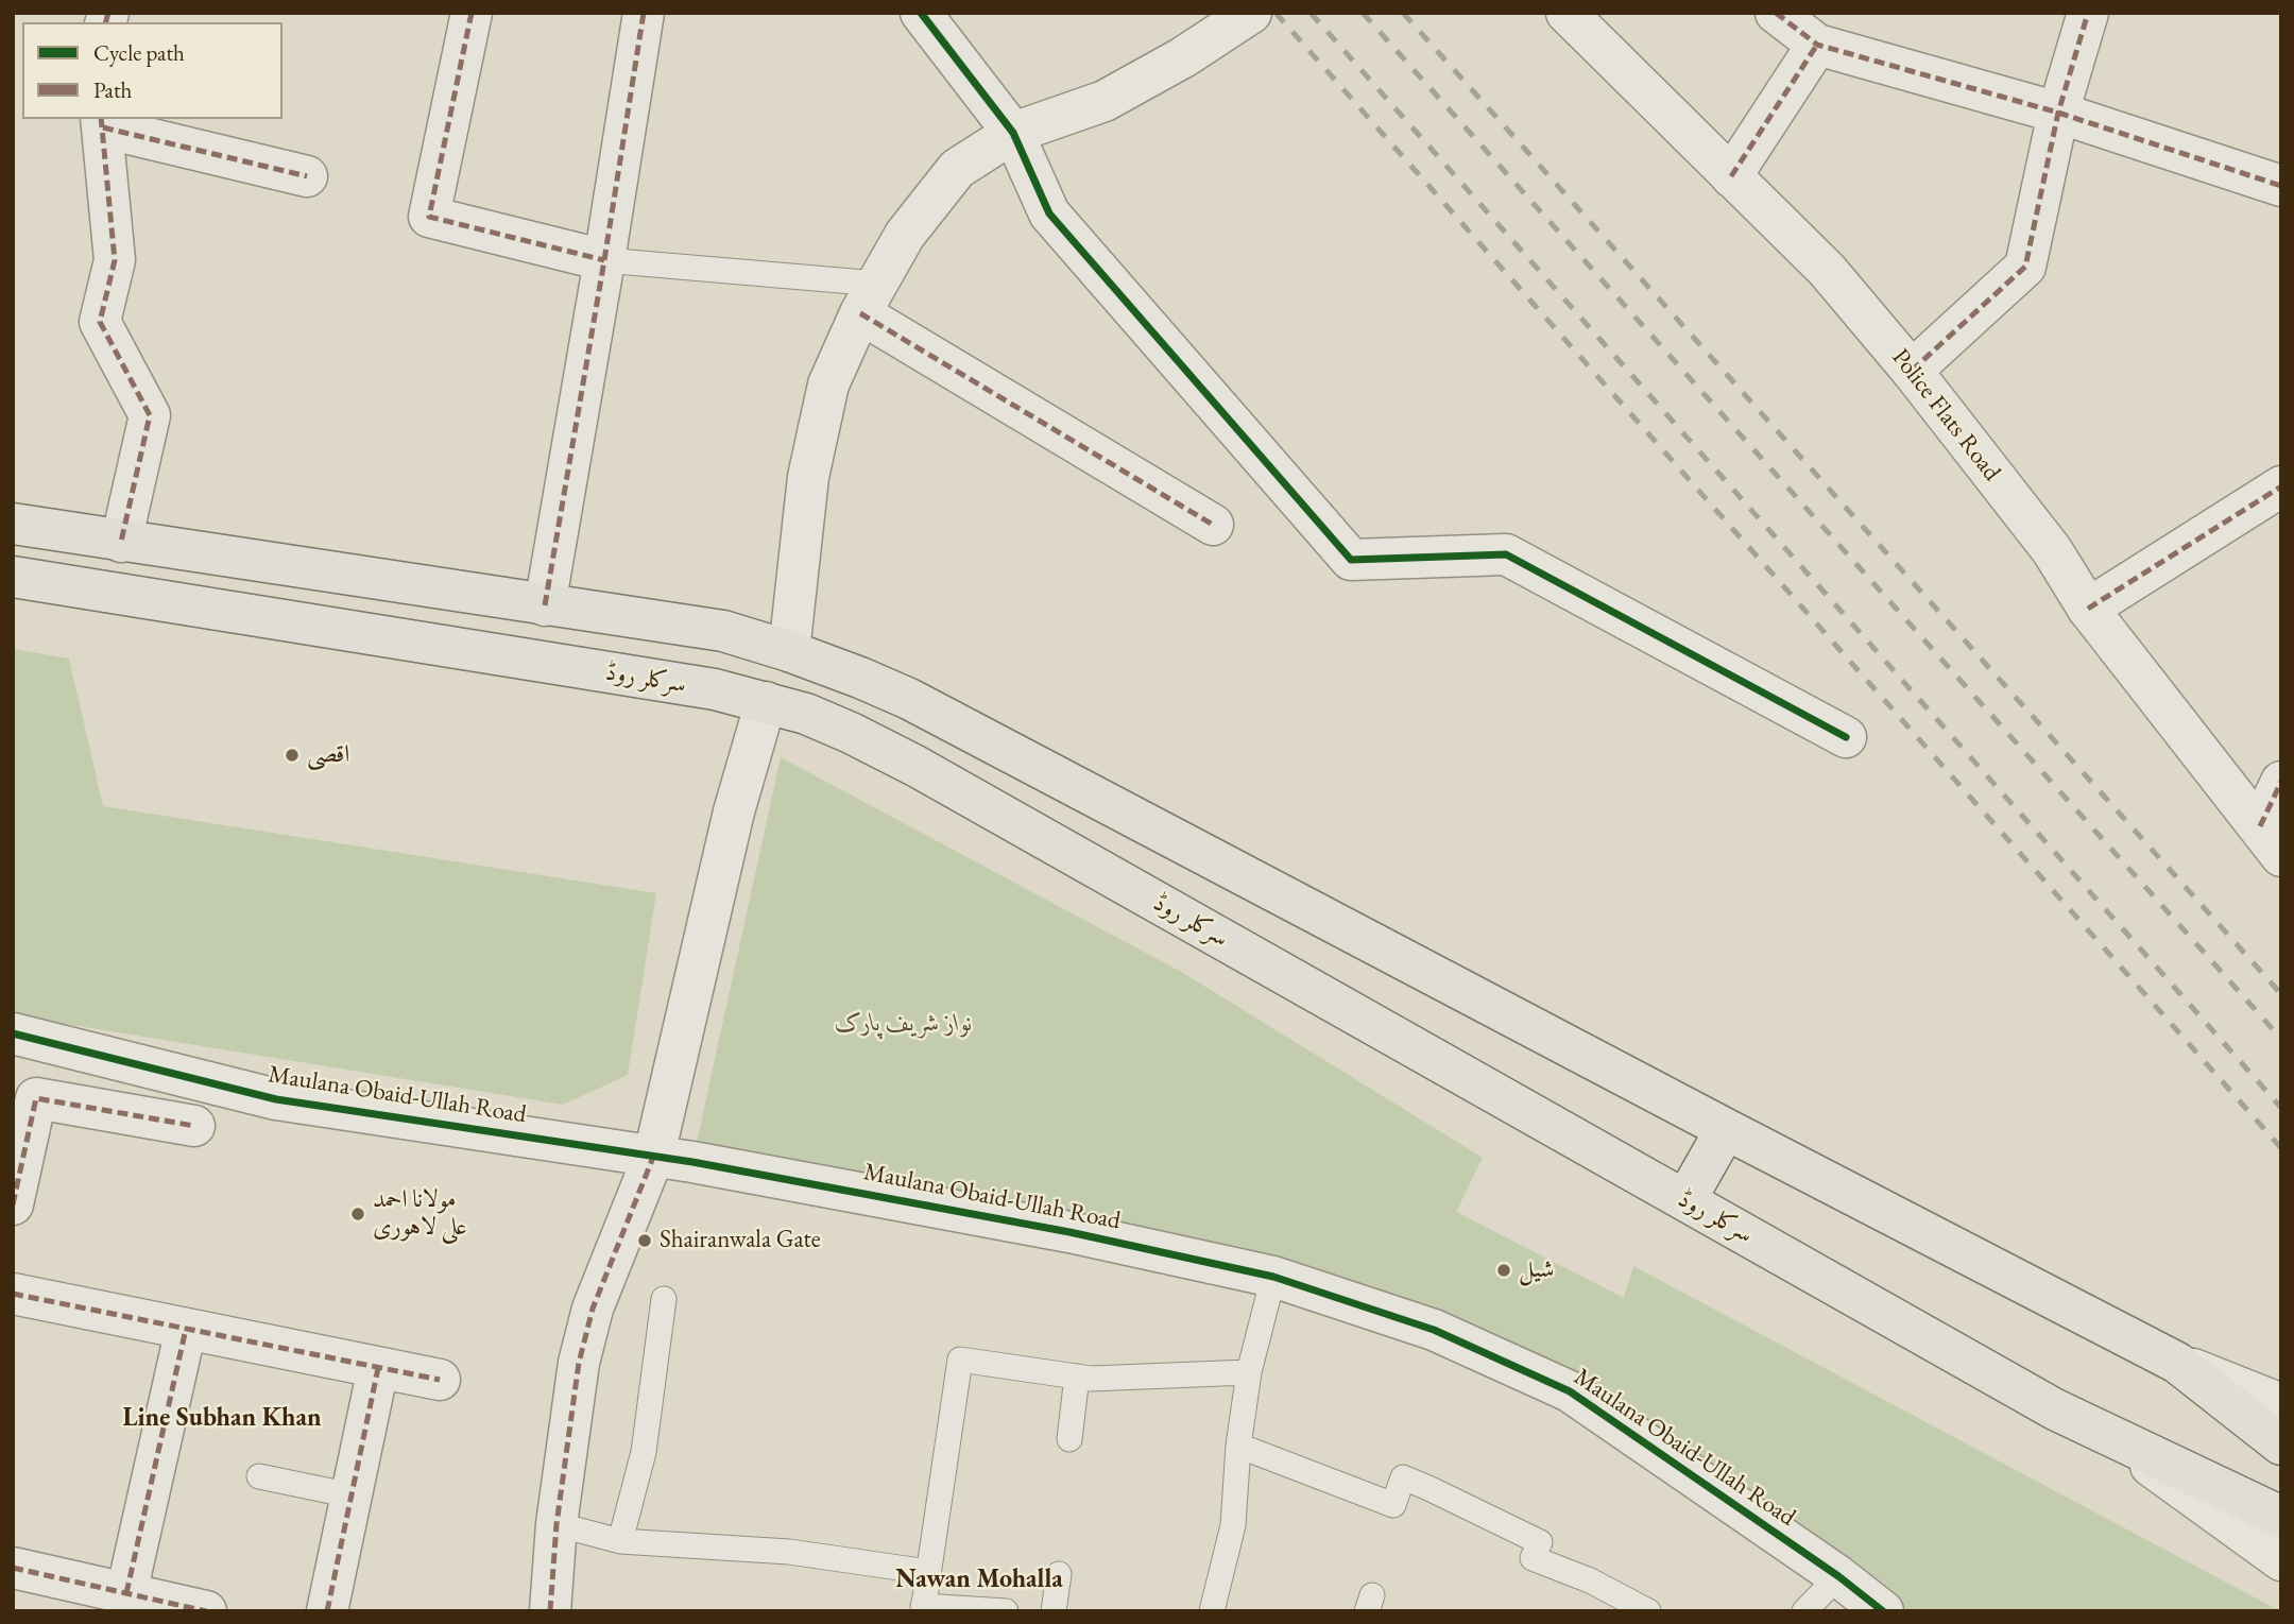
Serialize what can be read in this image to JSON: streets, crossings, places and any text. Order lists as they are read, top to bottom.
{
  "streets": {
    "main road": ["سرکلر روڈ"],
    "street": ["Police Flats Road", "Maulana Obaid-Ullah Road"]
  },
  "districts": ["Line Subhan Khan", "Nawan Mohalla"],
  "parks": ["نواز شریف پارک"],
  "places": [
    "اقصی",
    "مولانا احمد علی لاہوری",
    "Shairanwala Gate",
    "شیل"
  ],
  "legend": ["Cycle path", "Path"]
}
